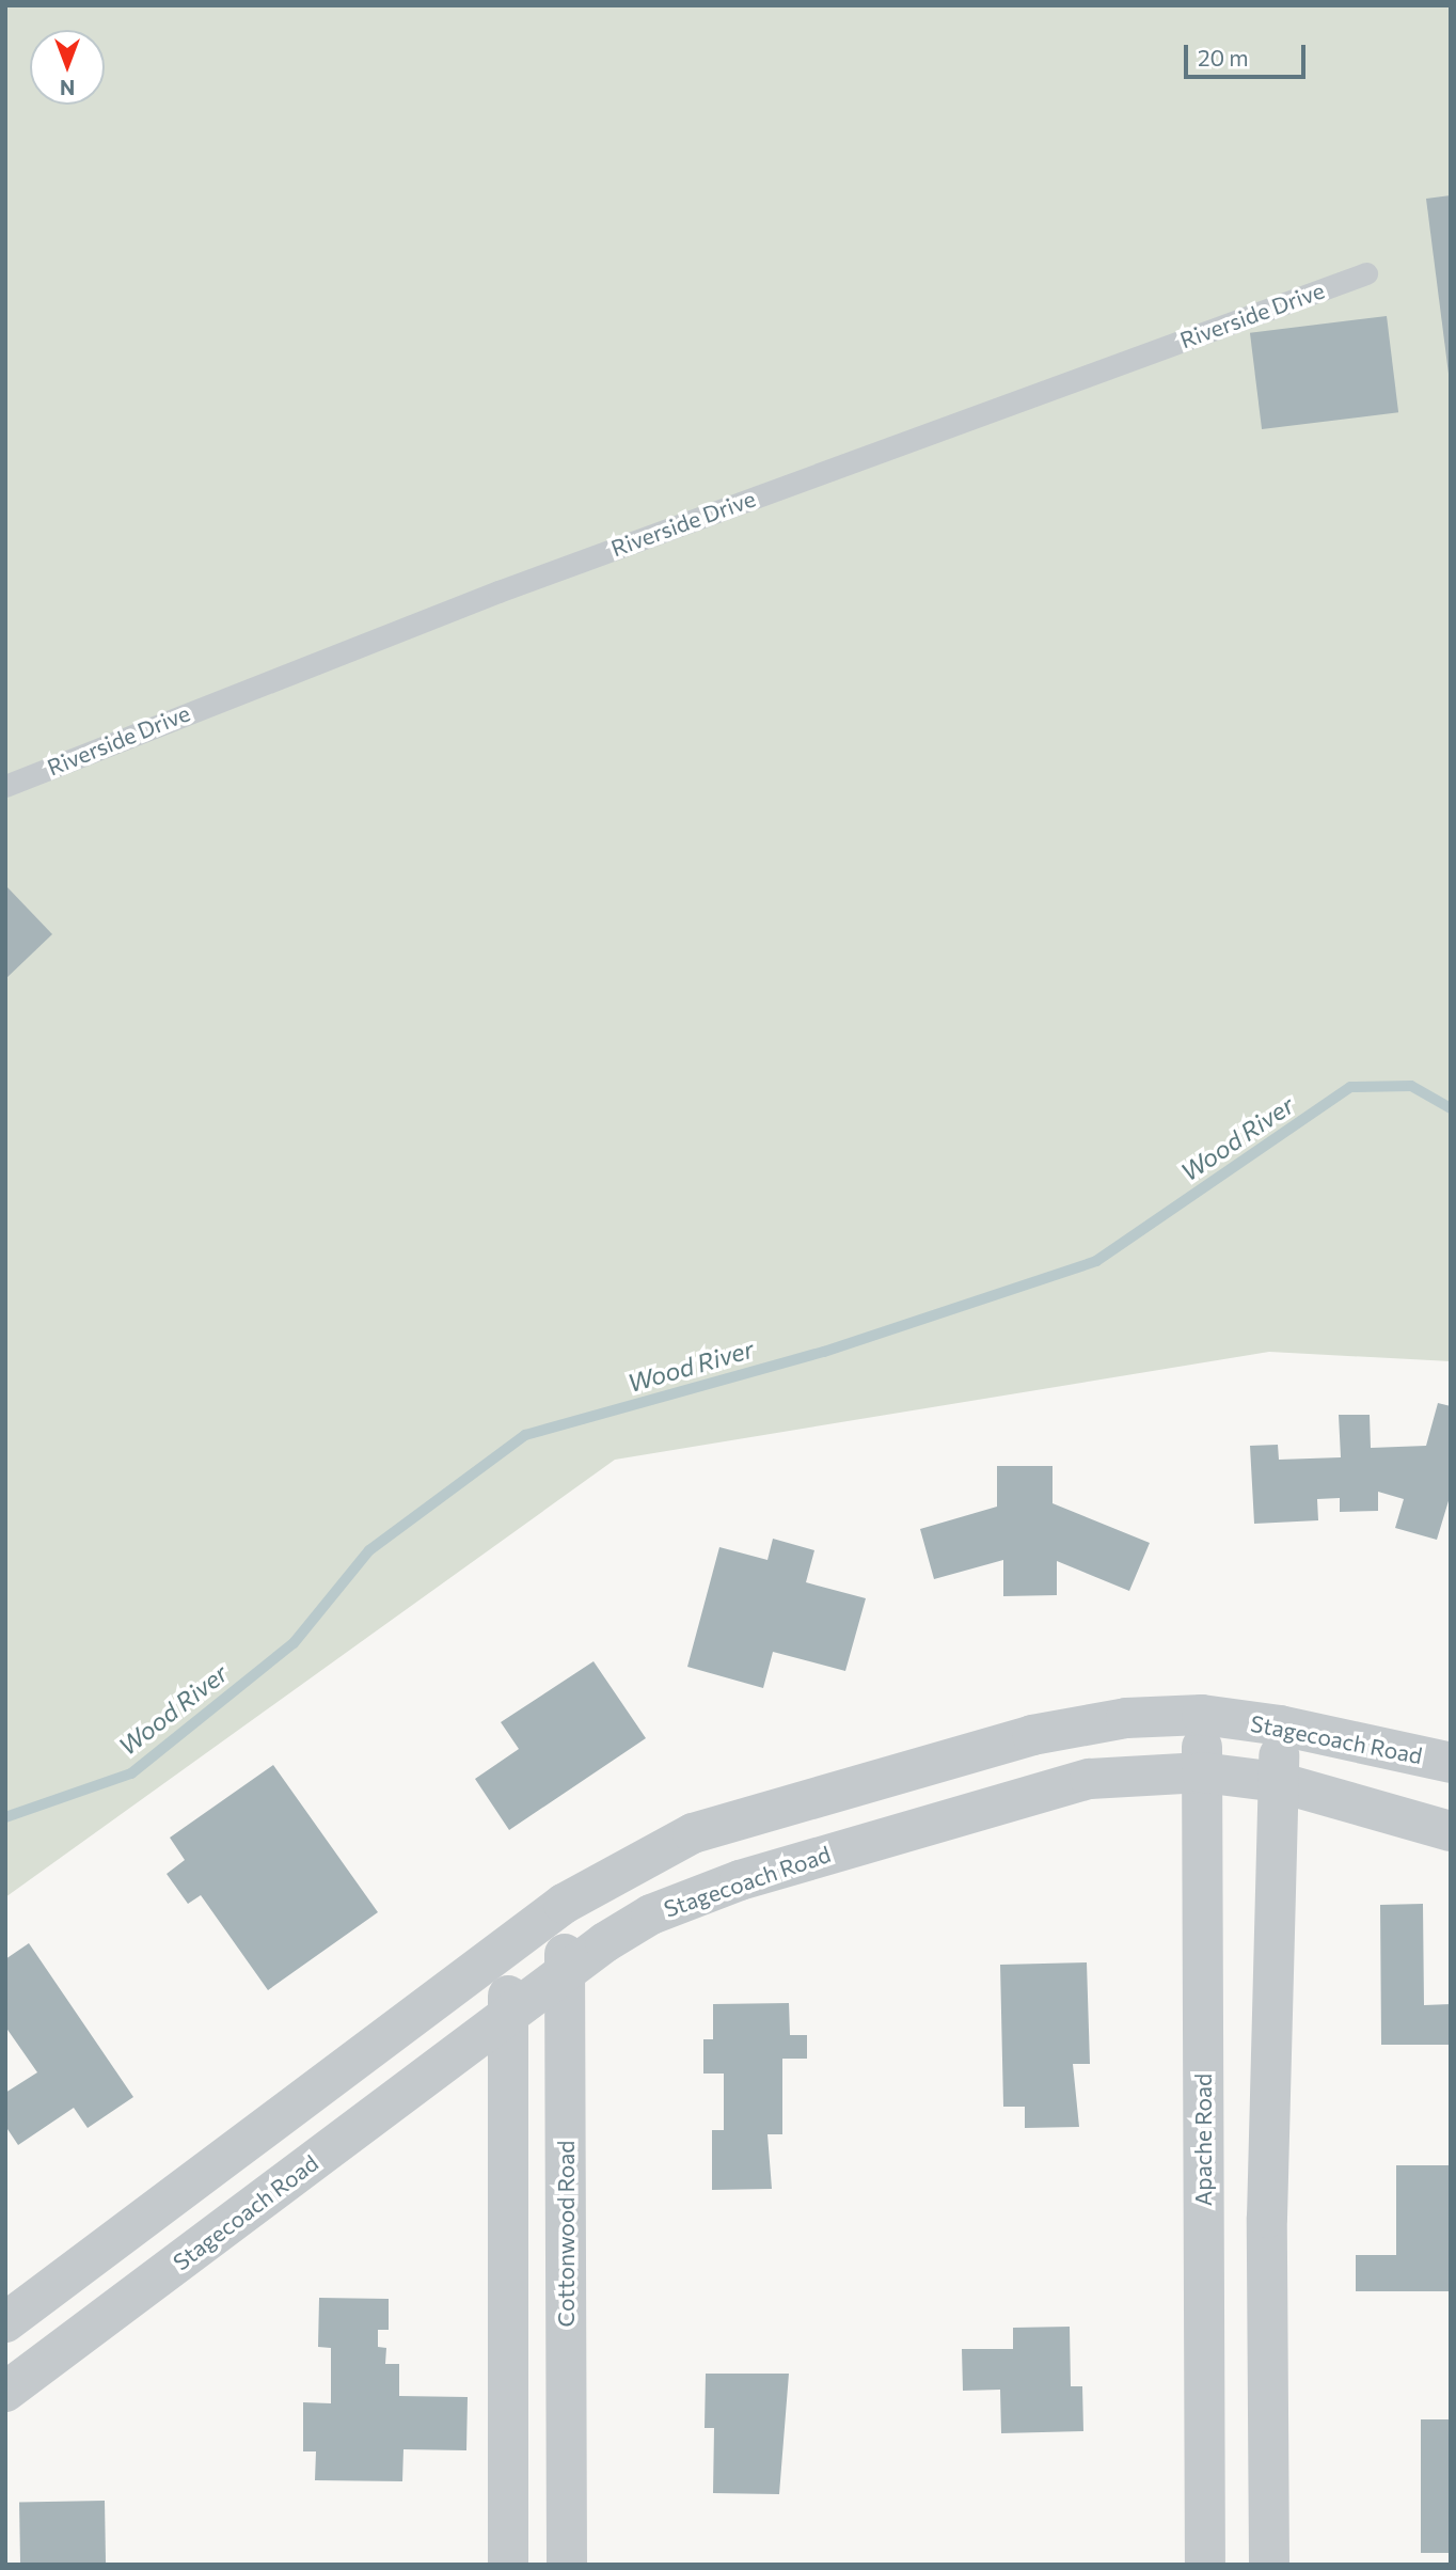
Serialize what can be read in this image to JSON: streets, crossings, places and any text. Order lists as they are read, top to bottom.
{
  "streets": {
    "street": ["Stagecoach Road", "Apache Road", "Cottonwood Road"],
    "lane": ["Riverside Drive"]
  },
  "crossings": [
    ["Stagecoach Road", "Apache Road"],
    ["Stagecoach Road", "Cottonwood Road"]
  ],
  "water": ["Wood River"],
  "scale_bar": "20 m",
  "north": "bottom"
}
